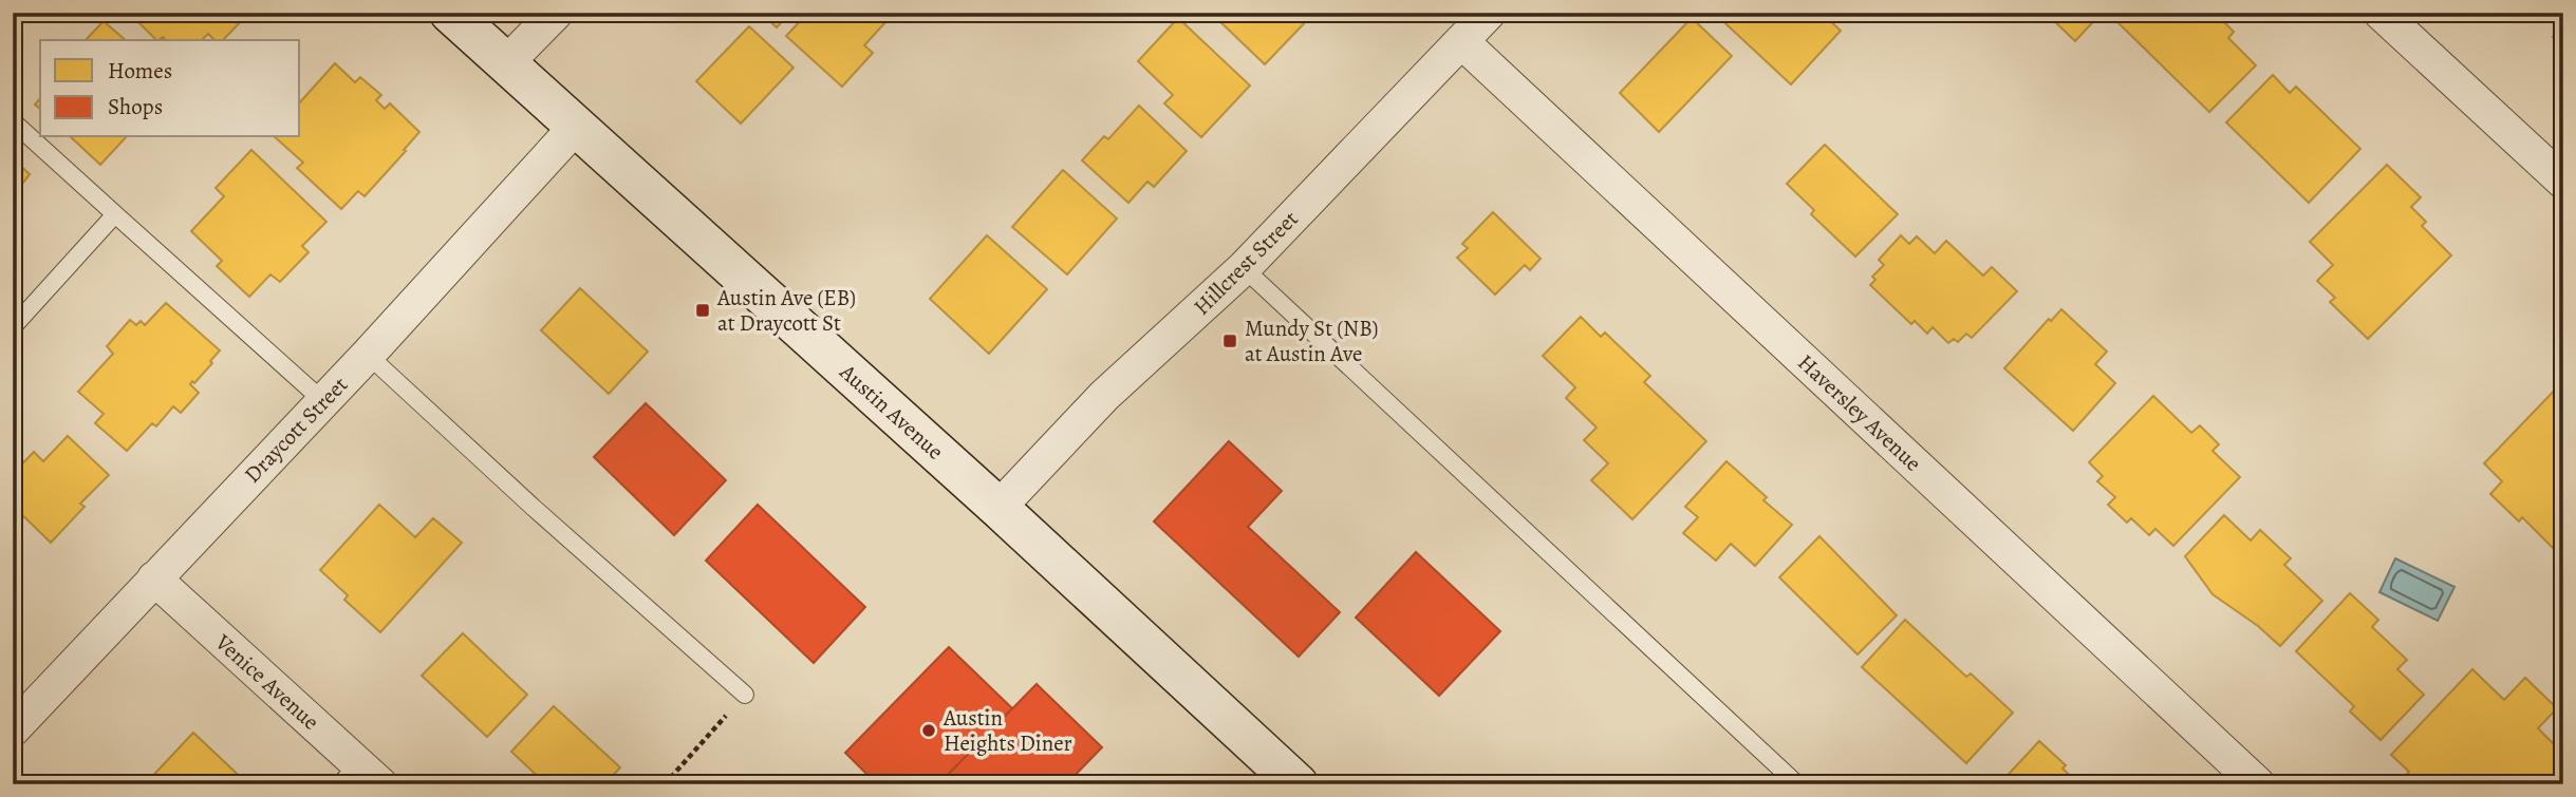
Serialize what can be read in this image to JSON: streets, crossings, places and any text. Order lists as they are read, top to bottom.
{
  "streets": {
    "main road": ["Austin Avenue"],
    "street": [
      "Hillcrest Street",
      "Haversley Avenue",
      "Draycott Street",
      "Venice Avenue"
    ]
  },
  "crossings": [
    ["Hillcrest Street", "Austin Avenue"],
    ["Hillcrest Street", "Haversley Avenue"],
    ["Austin Avenue", "Draycott Street"],
    ["Draycott Street", "Venice Avenue"]
  ],
  "places": {
    "transit": ["Austin Ave (EB) at Draycott St", "Mundy St (NB) at Austin Ave"],
    "other": ["Austin Heights Diner"]
  },
  "legend": ["Homes", "Shops"]
}
